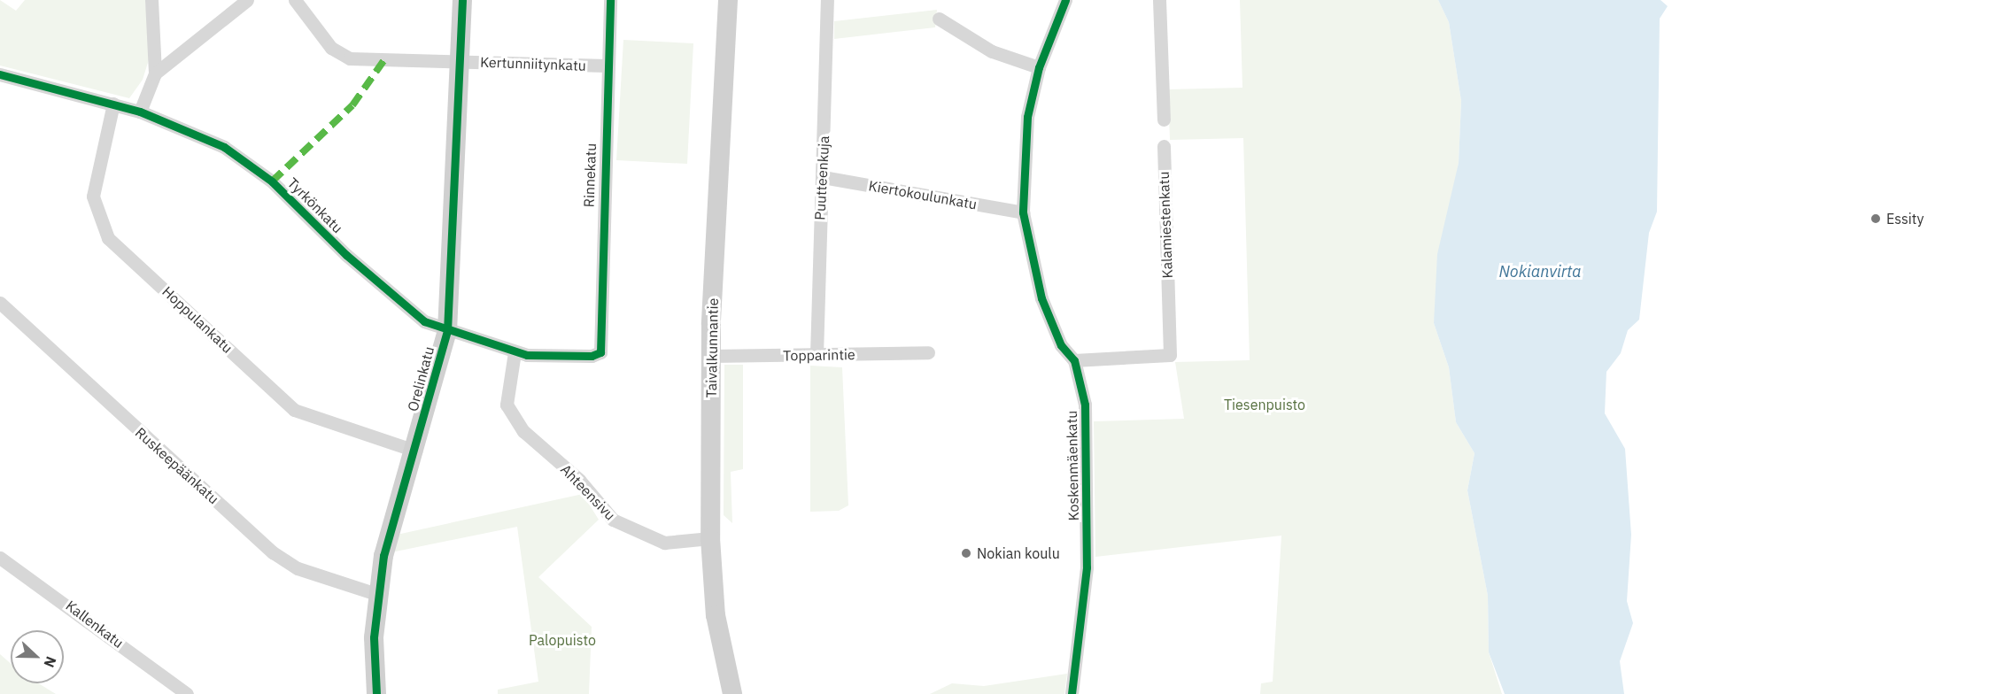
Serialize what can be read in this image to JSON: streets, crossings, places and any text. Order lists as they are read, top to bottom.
{
  "streets": {
    "street": [
      "Kertunniitynkatu",
      "Rinnekatu",
      "Puutteenkuja",
      "Kiertokoulunkatu",
      "Tyrkönkatu",
      "Kalamiestenkatu",
      "Hoppulankatu",
      "Taivalkunnantie",
      "Topparintie",
      "Orelinkatu",
      "Ruskeepäänkatu",
      "Koskenmäenkatu",
      "Ahteensivu",
      "Kallenkatu"
    ]
  },
  "crossings": [
    ["Kertunniitynkatu", "Rinnekatu"],
    ["Kertunniitynkatu", "Orelinkatu"],
    ["Rinnekatu", "Tyrkönkatu"],
    ["Puutteenkuja", "Kiertokoulunkatu"],
    ["Puutteenkuja", "Topparintie"],
    ["Kiertokoulunkatu", "Koskenmäenkatu"],
    ["Tyrkönkatu", "Hoppulankatu"],
    ["Tyrkönkatu", "Orelinkatu"],
    ["Tyrkönkatu", "Ahteensivu"],
    ["Kalamiestenkatu", "Koskenmäenkatu"],
    ["Hoppulankatu", "Orelinkatu"],
    ["Taivalkunnantie", "Topparintie"],
    ["Taivalkunnantie", "Ahteensivu"],
    ["Orelinkatu", "Ruskeepäänkatu"]
  ],
  "water": ["Nokianvirta"],
  "parks": ["Tiesenpuisto", "Palopuisto"],
  "places": ["Essity", "Nokian koulu"],
  "north": "right"
}
